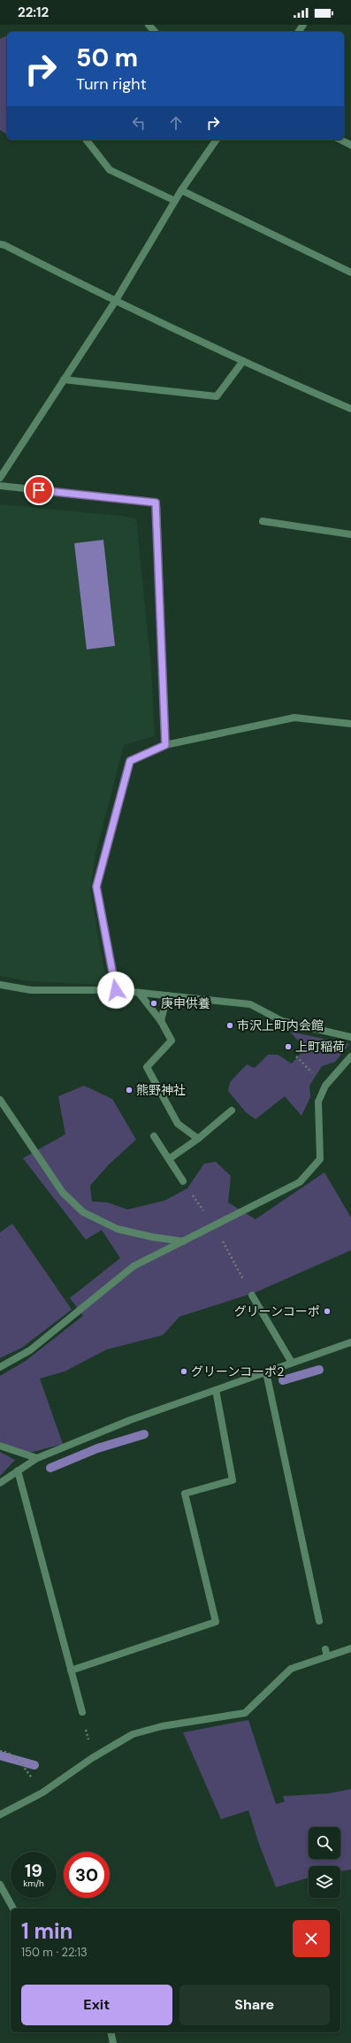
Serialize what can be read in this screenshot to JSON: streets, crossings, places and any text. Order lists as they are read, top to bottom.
{
  "places": [
    "庚申供養",
    "市沢上町内会館",
    "上町稲荷",
    "熊野神社",
    "グリーンコーポ",
    "グリーンコーポ2"
  ],
  "page": {
    "status": "22:12",
    "turn": ["50 m", "Turn right"],
    "speed": "19 km/h",
    "limit": "30",
    "heading": ["1 min", "150 m · 22:13"],
    "buttons": ["Exit", "Share"]
  }
}
